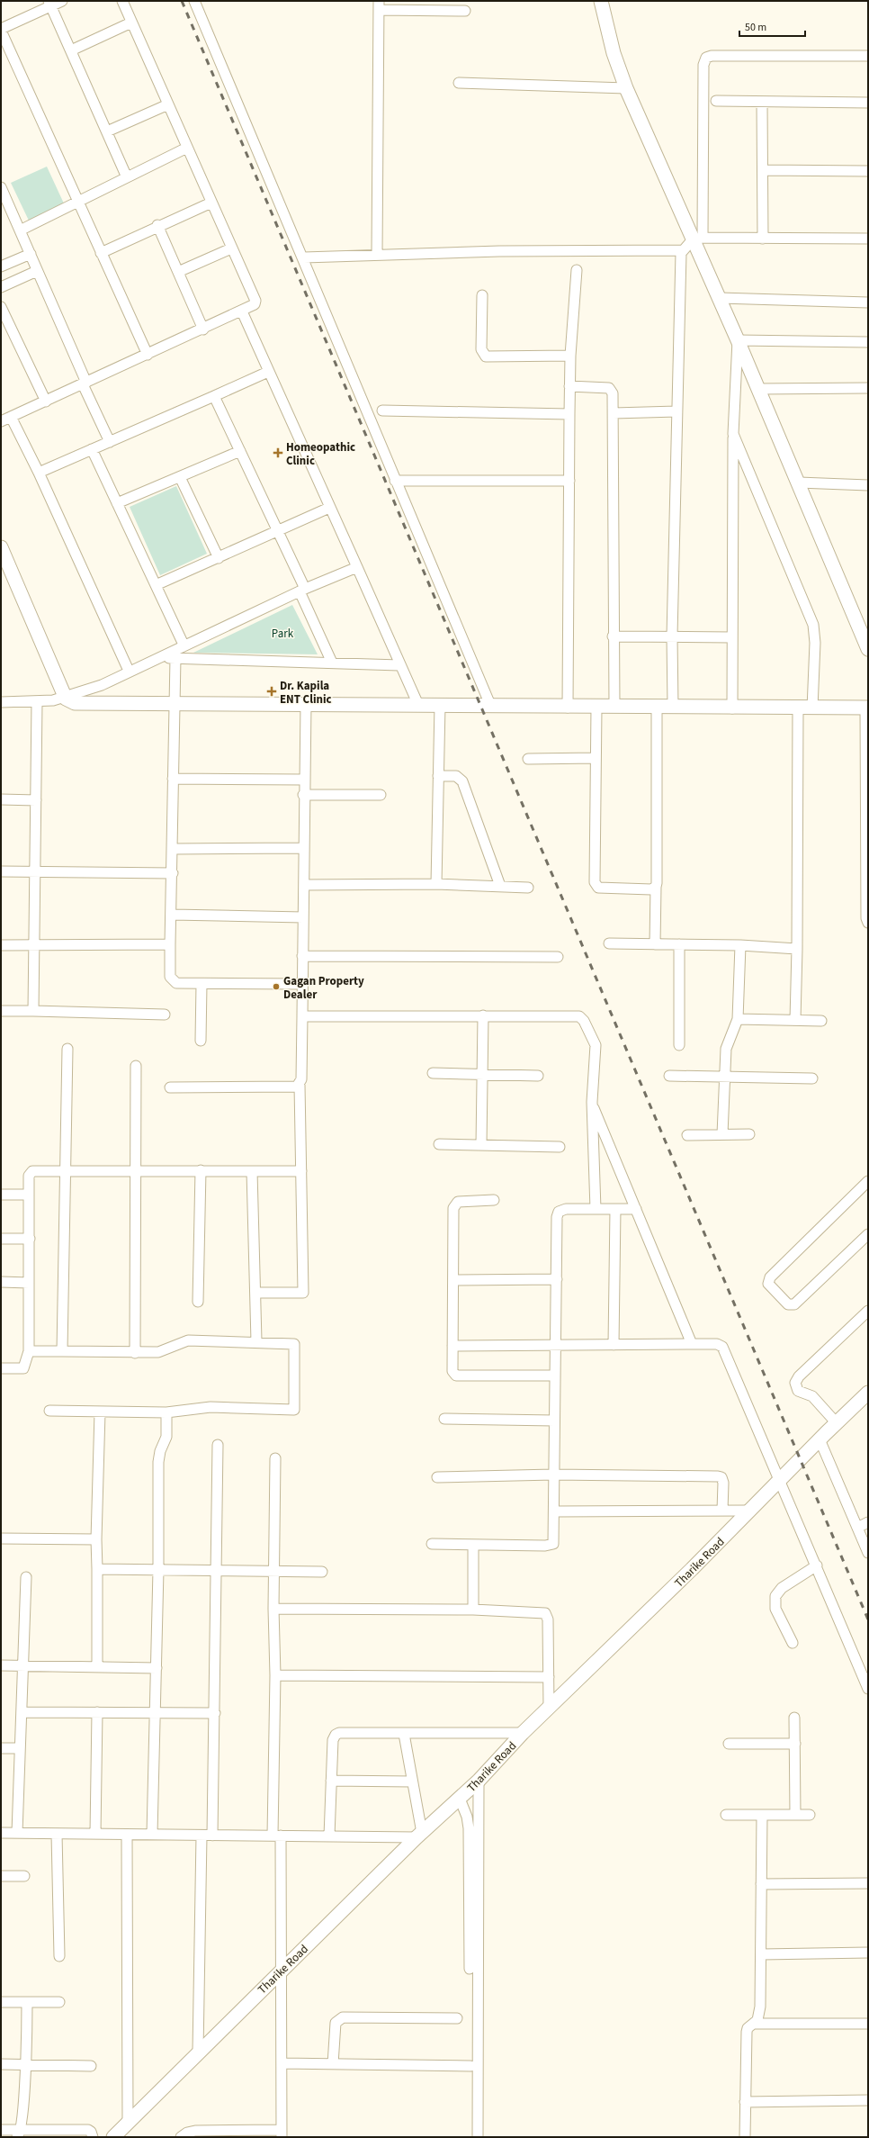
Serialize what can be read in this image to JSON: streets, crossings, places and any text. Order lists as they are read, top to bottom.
{
  "streets": {
    "street": ["Tharike Road"]
  },
  "parks": ["Park"],
  "places": {
    "health": ["Homeopathic Clinic", "Dr. Kapila ENT Clinic"],
    "other": ["Gagan Property Dealer"]
  },
  "scale_bar": "50 m"
}
